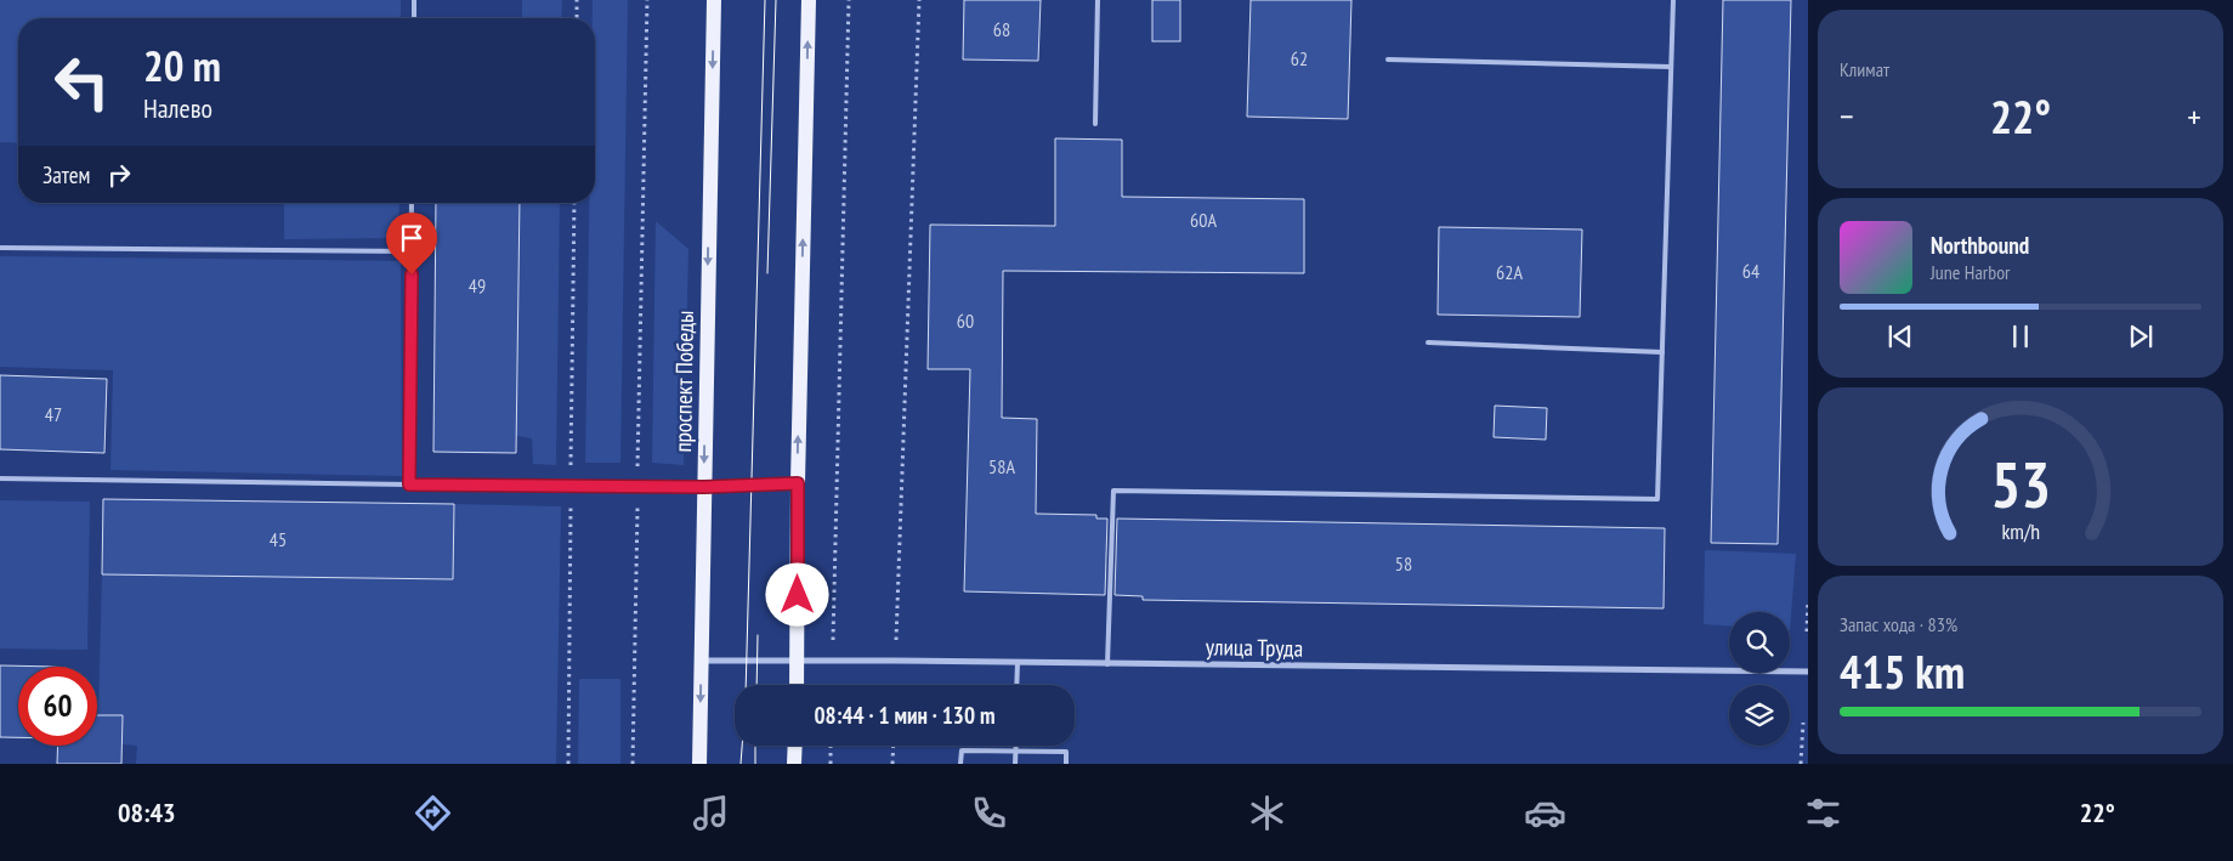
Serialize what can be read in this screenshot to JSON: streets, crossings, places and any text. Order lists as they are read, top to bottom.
{
  "streets": {
    "main road": ["проспект Победы"],
    "street": ["улица Труда"]
  },
  "crossings": [
    ["проспект Победы", "улица Труда"]
  ],
  "house_numbers": [
    "68",
    "62",
    "60А",
    "64",
    "62А",
    "49",
    "60",
    "47",
    "58А",
    "45",
    "58"
  ],
  "page": {
    "tile": [
      "Климат",
      ["Запас хода · 83%", "415 km"]
    ],
    "turn": ["20 m", "Налево"],
    "heat": ["−", "22°", "+"],
    "then": "Затем",
    "song": ["Northbound", "June Harbor"],
    "limit": "60",
    "trip": "08:44 · 1 мин · 130 m",
    "tabs": ["08:43", "22°"],
    "gauge": ["53", "km/h"]
  }
}
